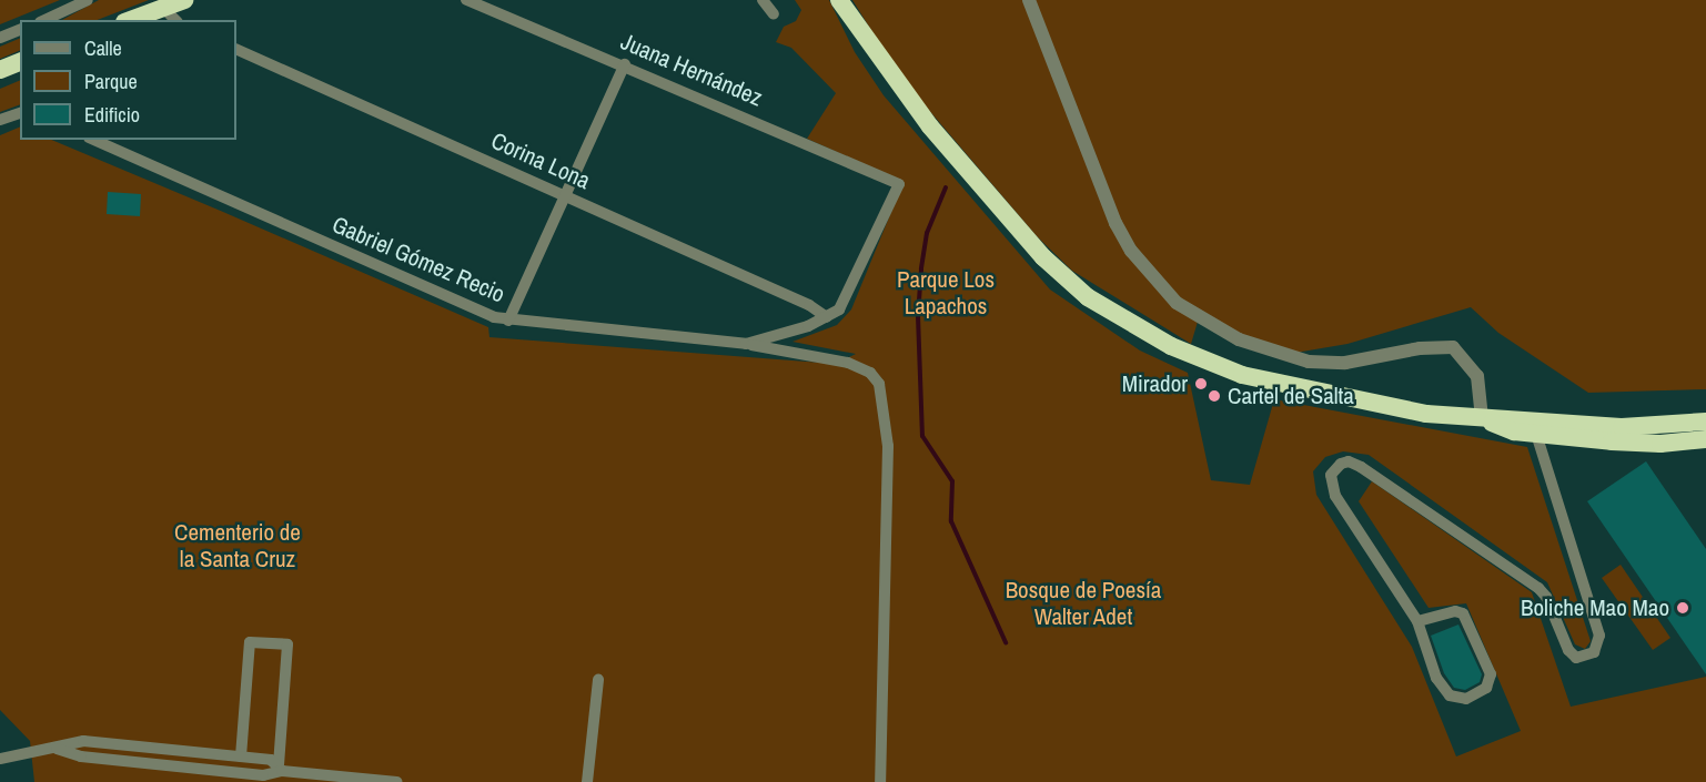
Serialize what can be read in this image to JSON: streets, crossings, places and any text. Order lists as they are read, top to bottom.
{
  "streets": {
    "street": ["Juana Hernández", "Corina Lona", "Gabriel Gómez Recio"]
  },
  "crossings": [
    ["Juana Hernández", "Corina Lona"],
    ["Juana Hernández", "Gabriel Gómez Recio"],
    ["Corina Lona", "Gabriel Gómez Recio"]
  ],
  "parks": ["Parque Los Lapachos", "Cementerio de la Santa Cruz", "Bosque de Poesía Walter Adet"],
  "places": ["Mirador", "Cartel de Salta", "Boliche Mao Mao"],
  "legend": ["Calle", "Parque", "Edificio"]
}
